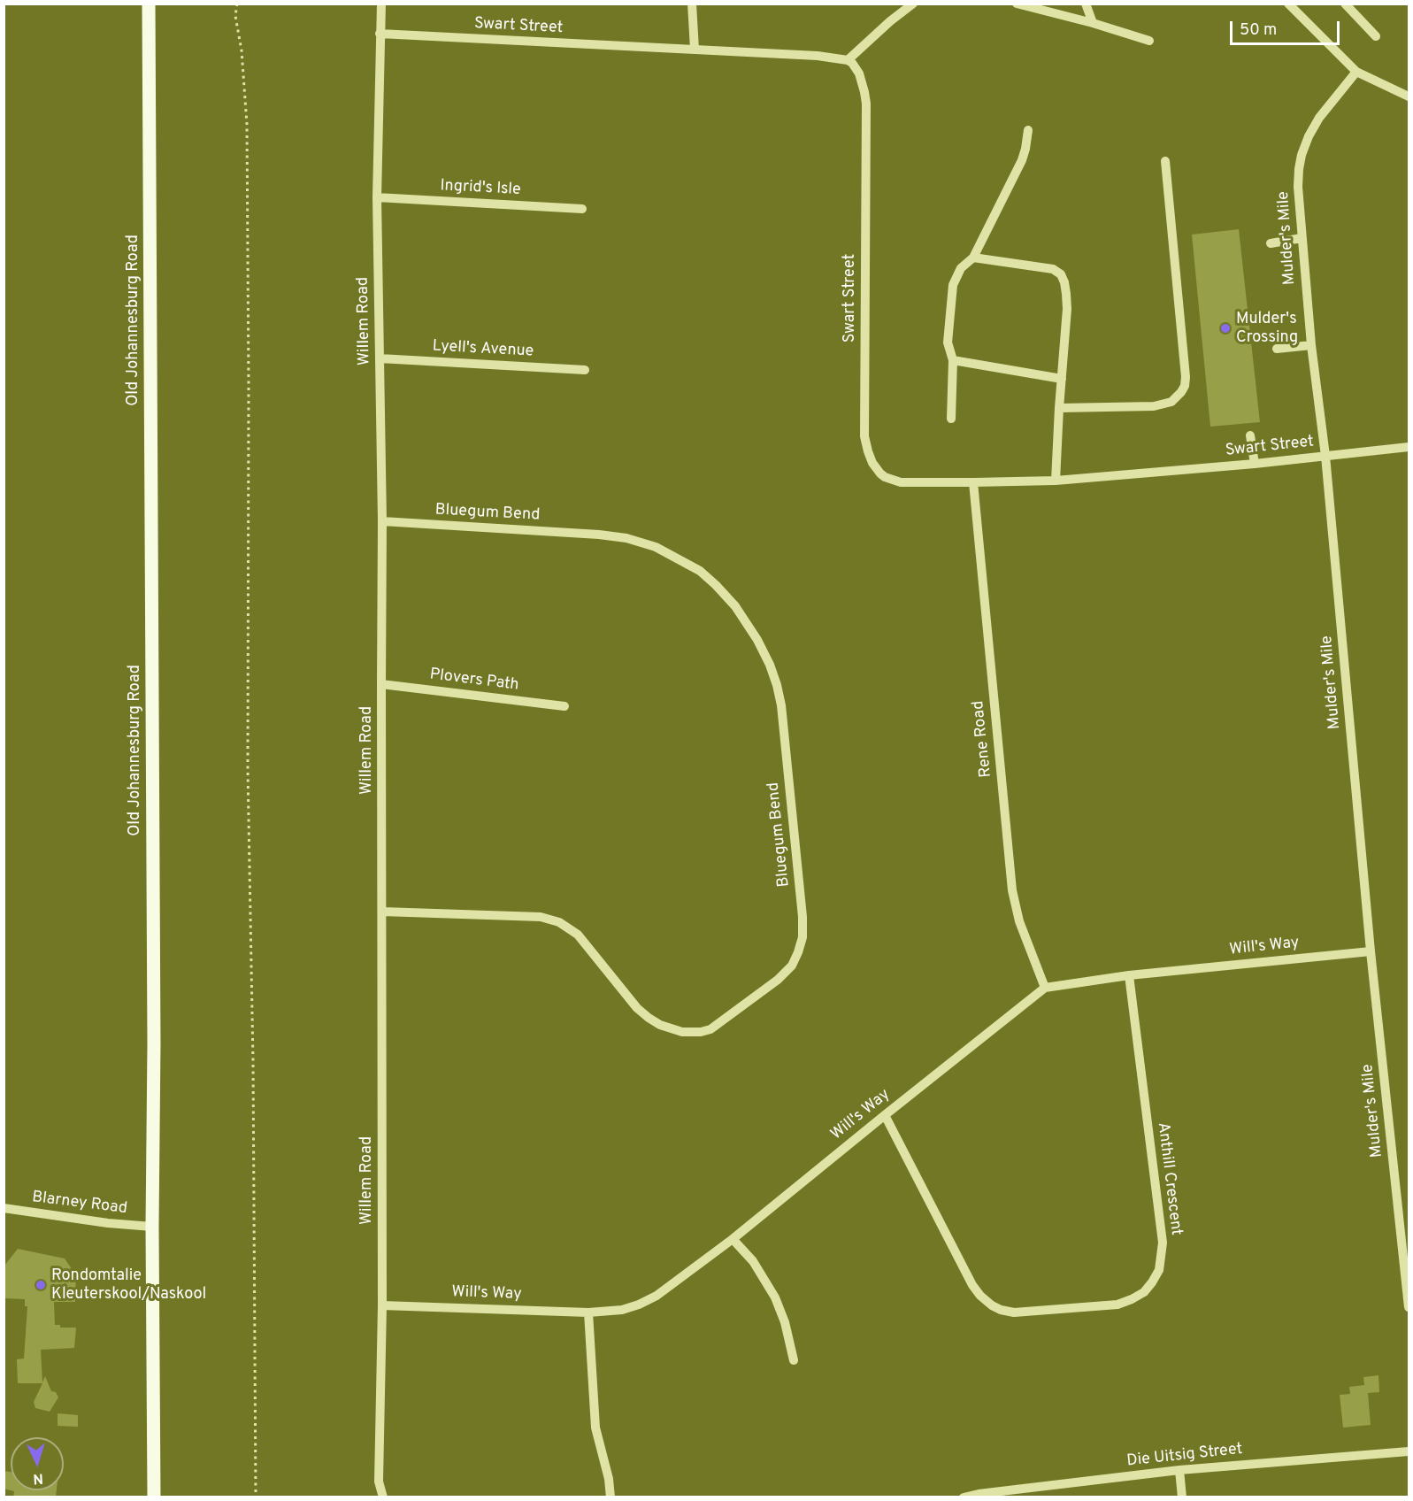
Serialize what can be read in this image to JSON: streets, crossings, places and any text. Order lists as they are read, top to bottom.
{
  "streets": {
    "main road": ["Old Johannesburg Road"],
    "street": [
      "Swart Street",
      "Ingrid's Isle",
      "Mulder's Mile",
      "Willem Road",
      "Lyell's Avenue",
      "Bluegum Bend",
      "Plovers Path",
      "Rene Road",
      "Will's Way",
      "Anthill Crescent",
      "Blarney Road",
      "Die Uitsig Street"
    ]
  },
  "crossings": [
    ["Swart Street", "Mulder's Mile"],
    ["Swart Street", "Willem Road"],
    ["Swart Street", "Rene Road"],
    ["Ingrid's Isle", "Willem Road"],
    ["Mulder's Mile", "Will's Way"],
    ["Old Johannesburg Road", "Blarney Road"],
    ["Willem Road", "Lyell's Avenue"],
    ["Willem Road", "Bluegum Bend"],
    ["Willem Road", "Plovers Path"],
    ["Willem Road", "Will's Way"],
    ["Rene Road", "Will's Way"],
    ["Will's Way", "Anthill Crescent"]
  ],
  "places": ["Mulder's Crossing", "Rondomtalie Kleuterskool/Naskool"],
  "scale_bar": "50 m",
  "north": "bottom"
}
